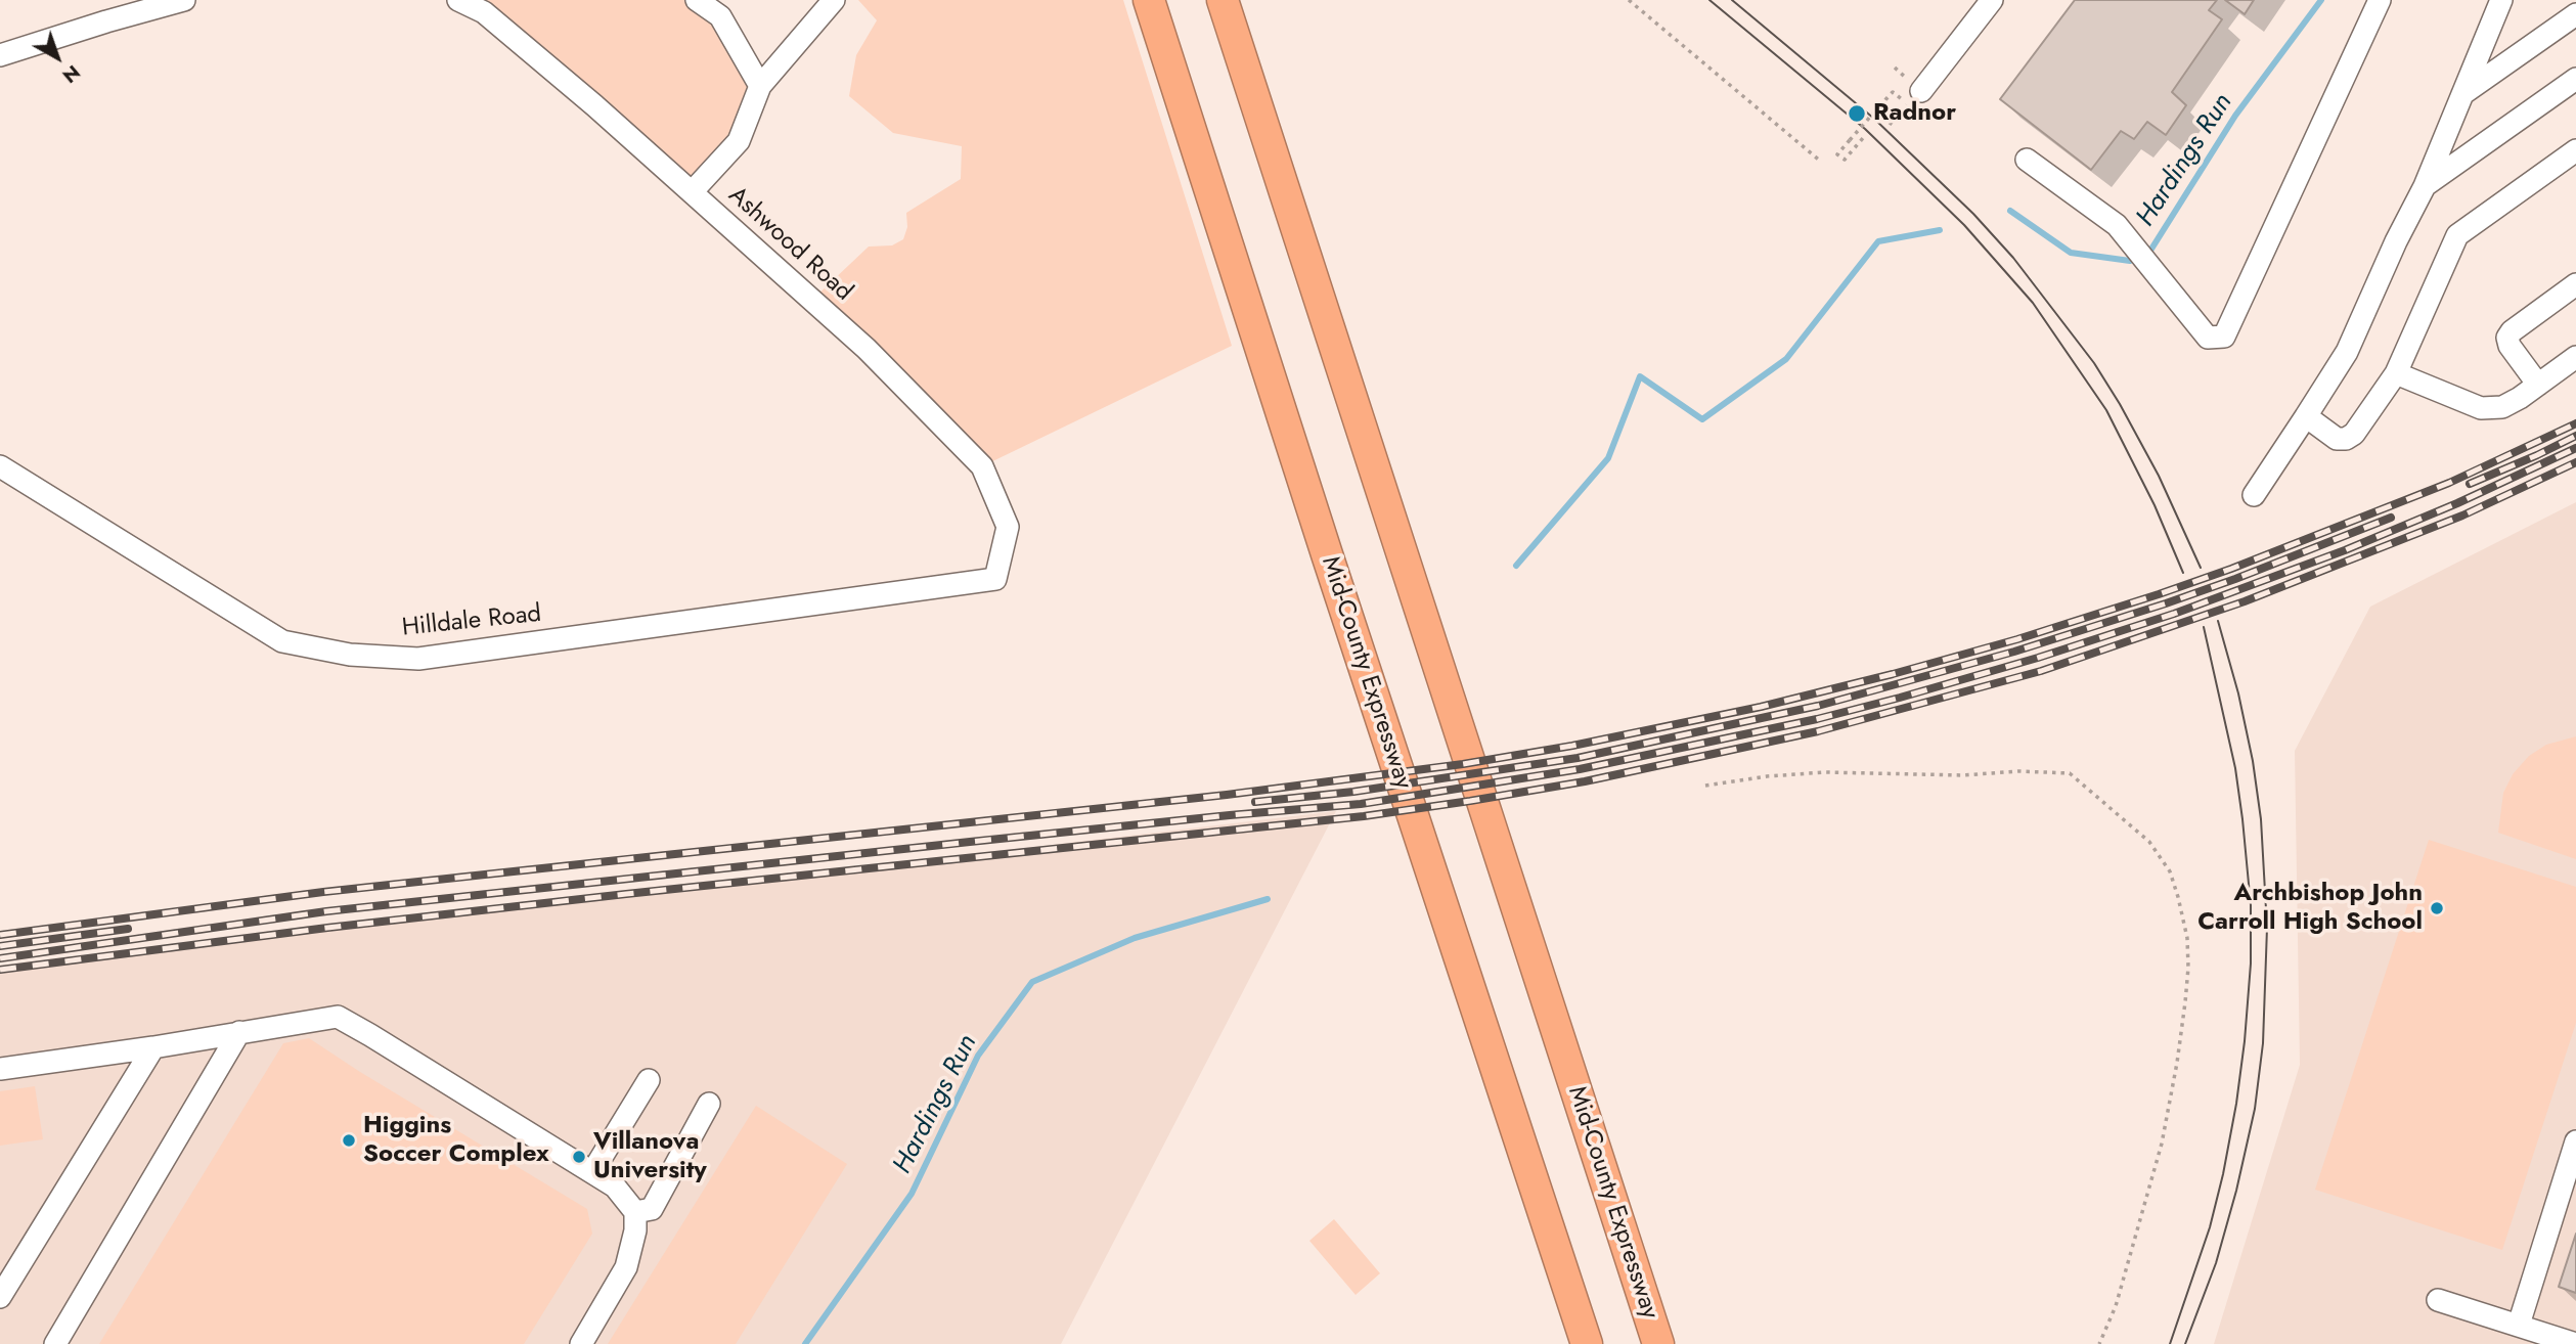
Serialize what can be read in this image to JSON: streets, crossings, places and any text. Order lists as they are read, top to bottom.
{
  "streets": {
    "highway": ["Mid-County Expressway"],
    "street": ["Ashwood Road", "Hilldale Road"]
  },
  "crossings": [
    ["Ashwood Road", "Hilldale Road"]
  ],
  "water": ["Hardings Run"],
  "places": [
    "Radnor",
    "Archbishop John Carroll High School",
    "Higgins Soccer Complex",
    "Villanova University"
  ],
  "north": "bottom right"
}
